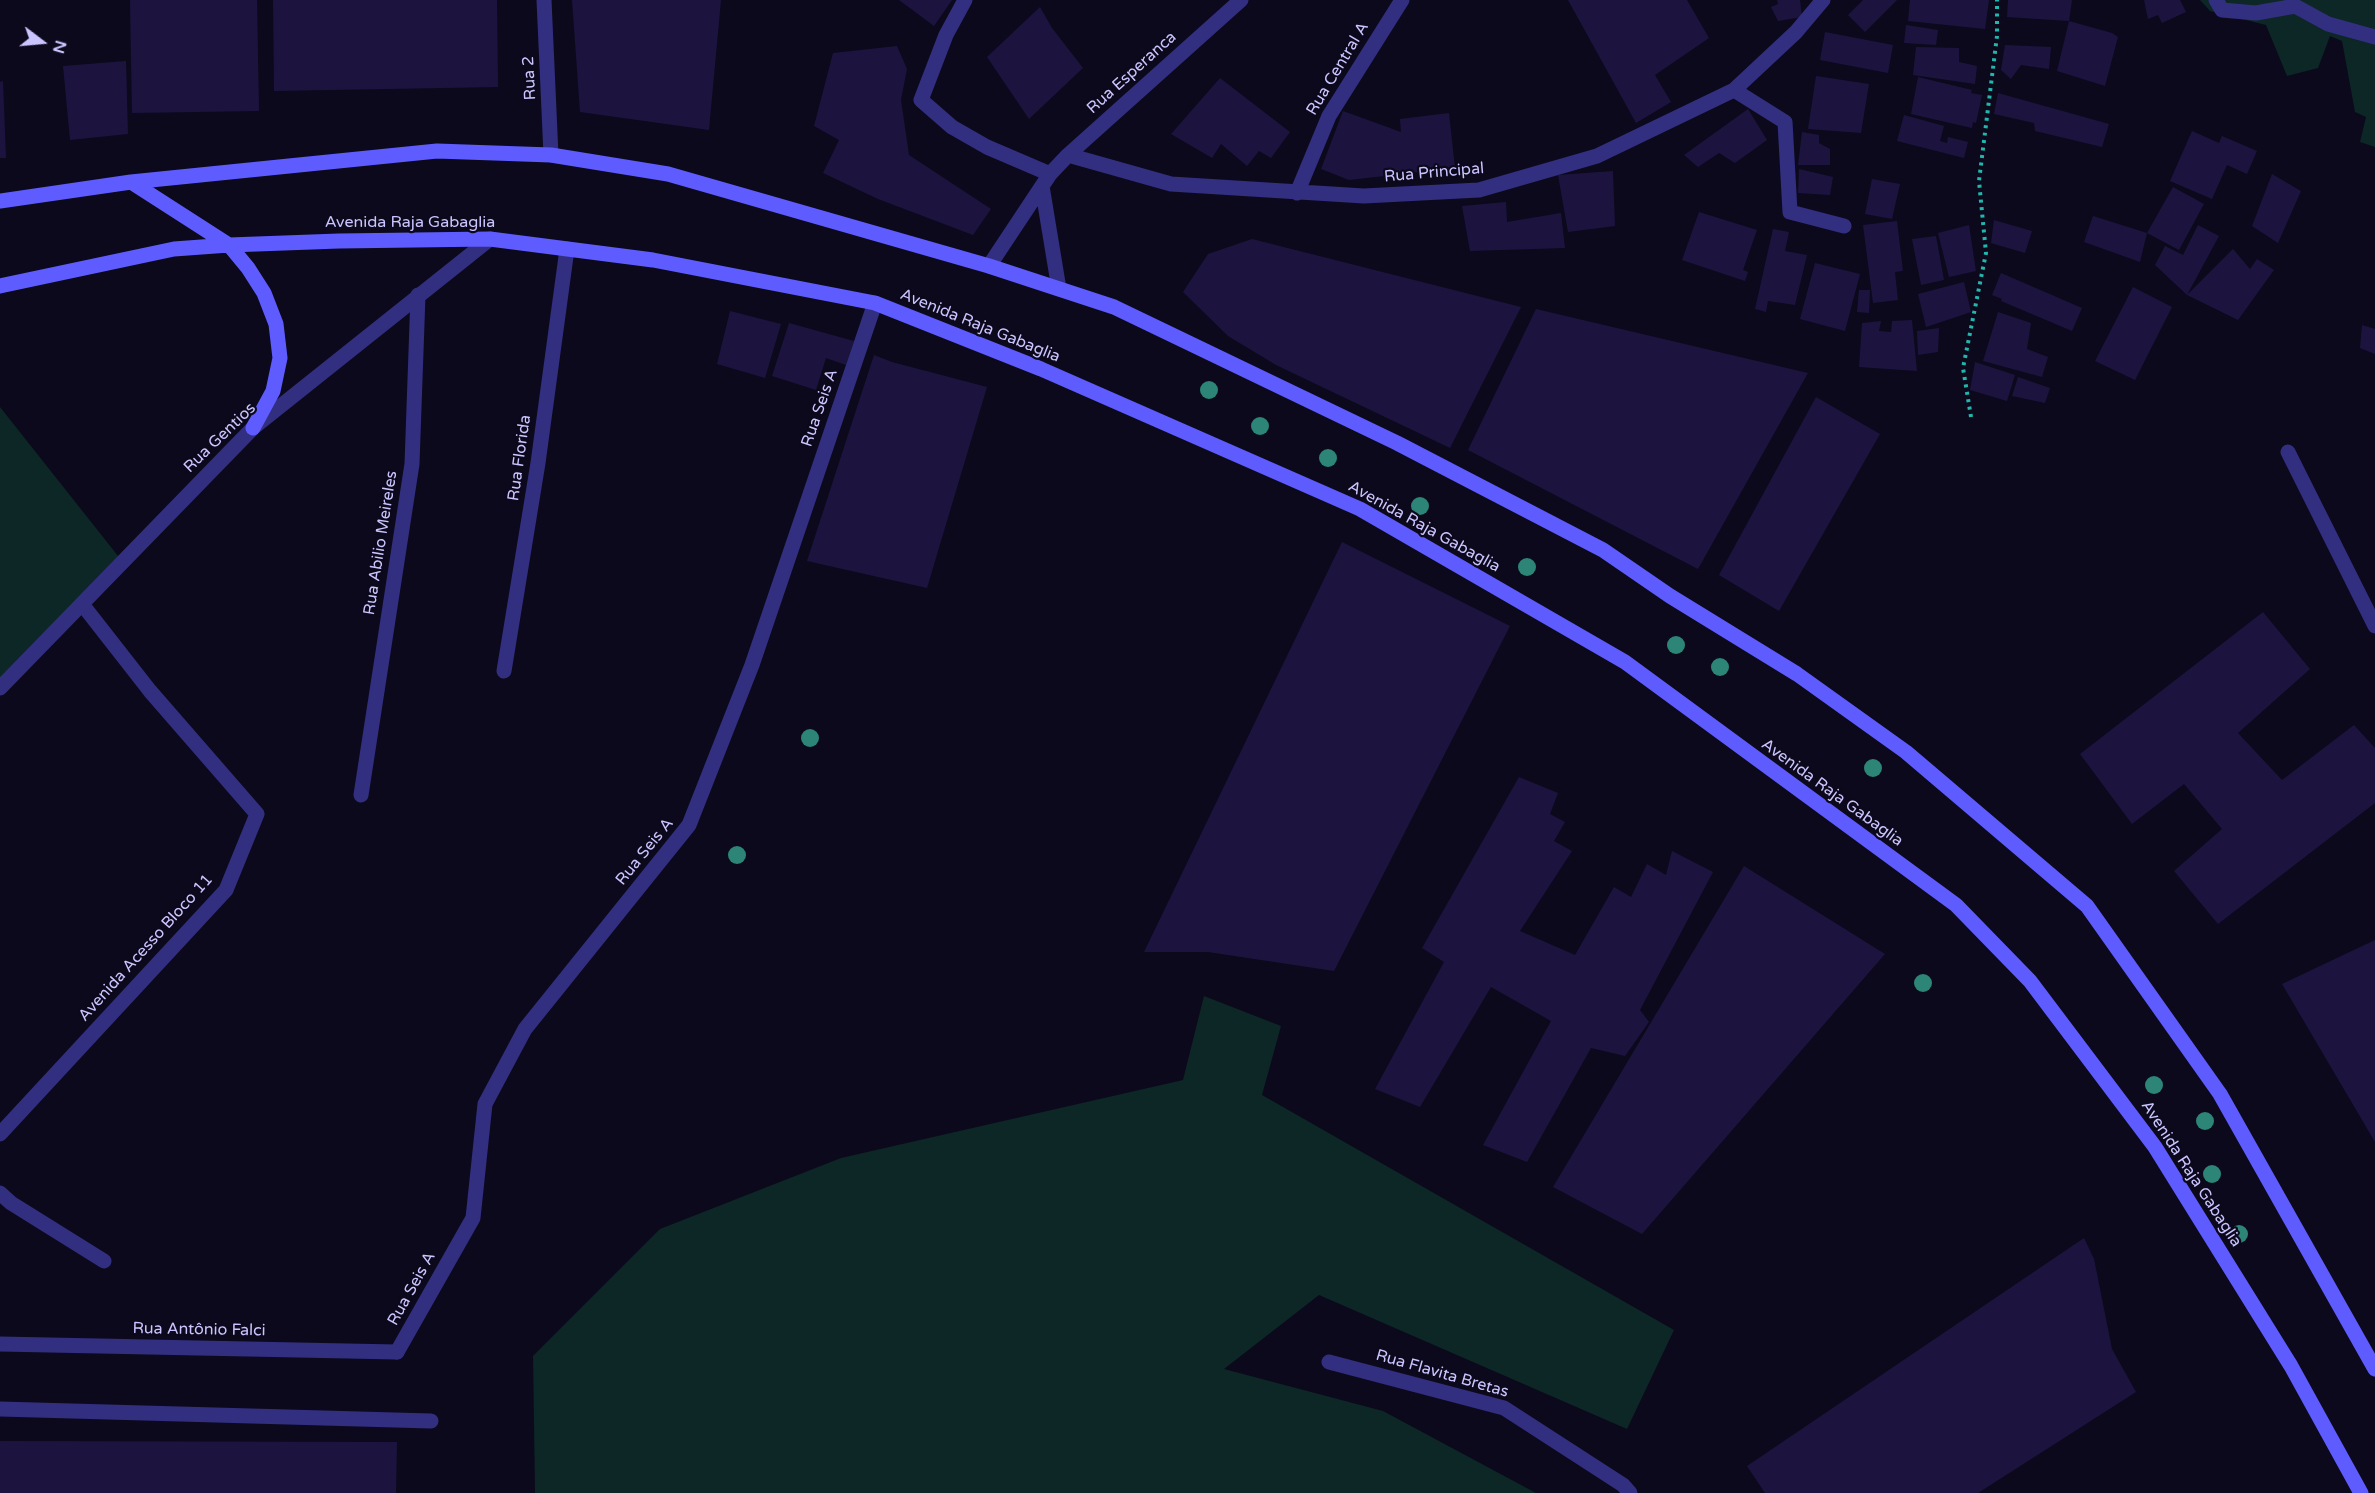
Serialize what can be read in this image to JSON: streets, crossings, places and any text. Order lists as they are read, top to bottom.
{
  "streets": {
    "main road": ["Avenida Raja Gabaglia"],
    "street": [
      "Rua Central A",
      "Rua Esperanca",
      "Rua 2",
      "Rua Principal",
      "Rua Seis A",
      "Rua Gentios",
      "Rua Florida",
      "Rua Abilio Meireles",
      "Avenida Acesso Bloco 11",
      "Rua Antônio Falci",
      "Rua Flavita Bretas"
    ]
  },
  "crossings": [
    ["Rua Central A", "Rua Principal"],
    ["Rua Esperanca", "Rua Principal"],
    ["Avenida Raja Gabaglia", "Rua Seis A"],
    ["Avenida Raja Gabaglia", "Rua Gentios"],
    ["Avenida Raja Gabaglia", "Rua Florida"],
    ["Rua Seis A", "Rua Antônio Falci"],
    ["Rua Gentios", "Rua Abilio Meireles"],
    ["Rua Gentios", "Avenida Acesso Bloco 11"]
  ],
  "north": "right"
}
